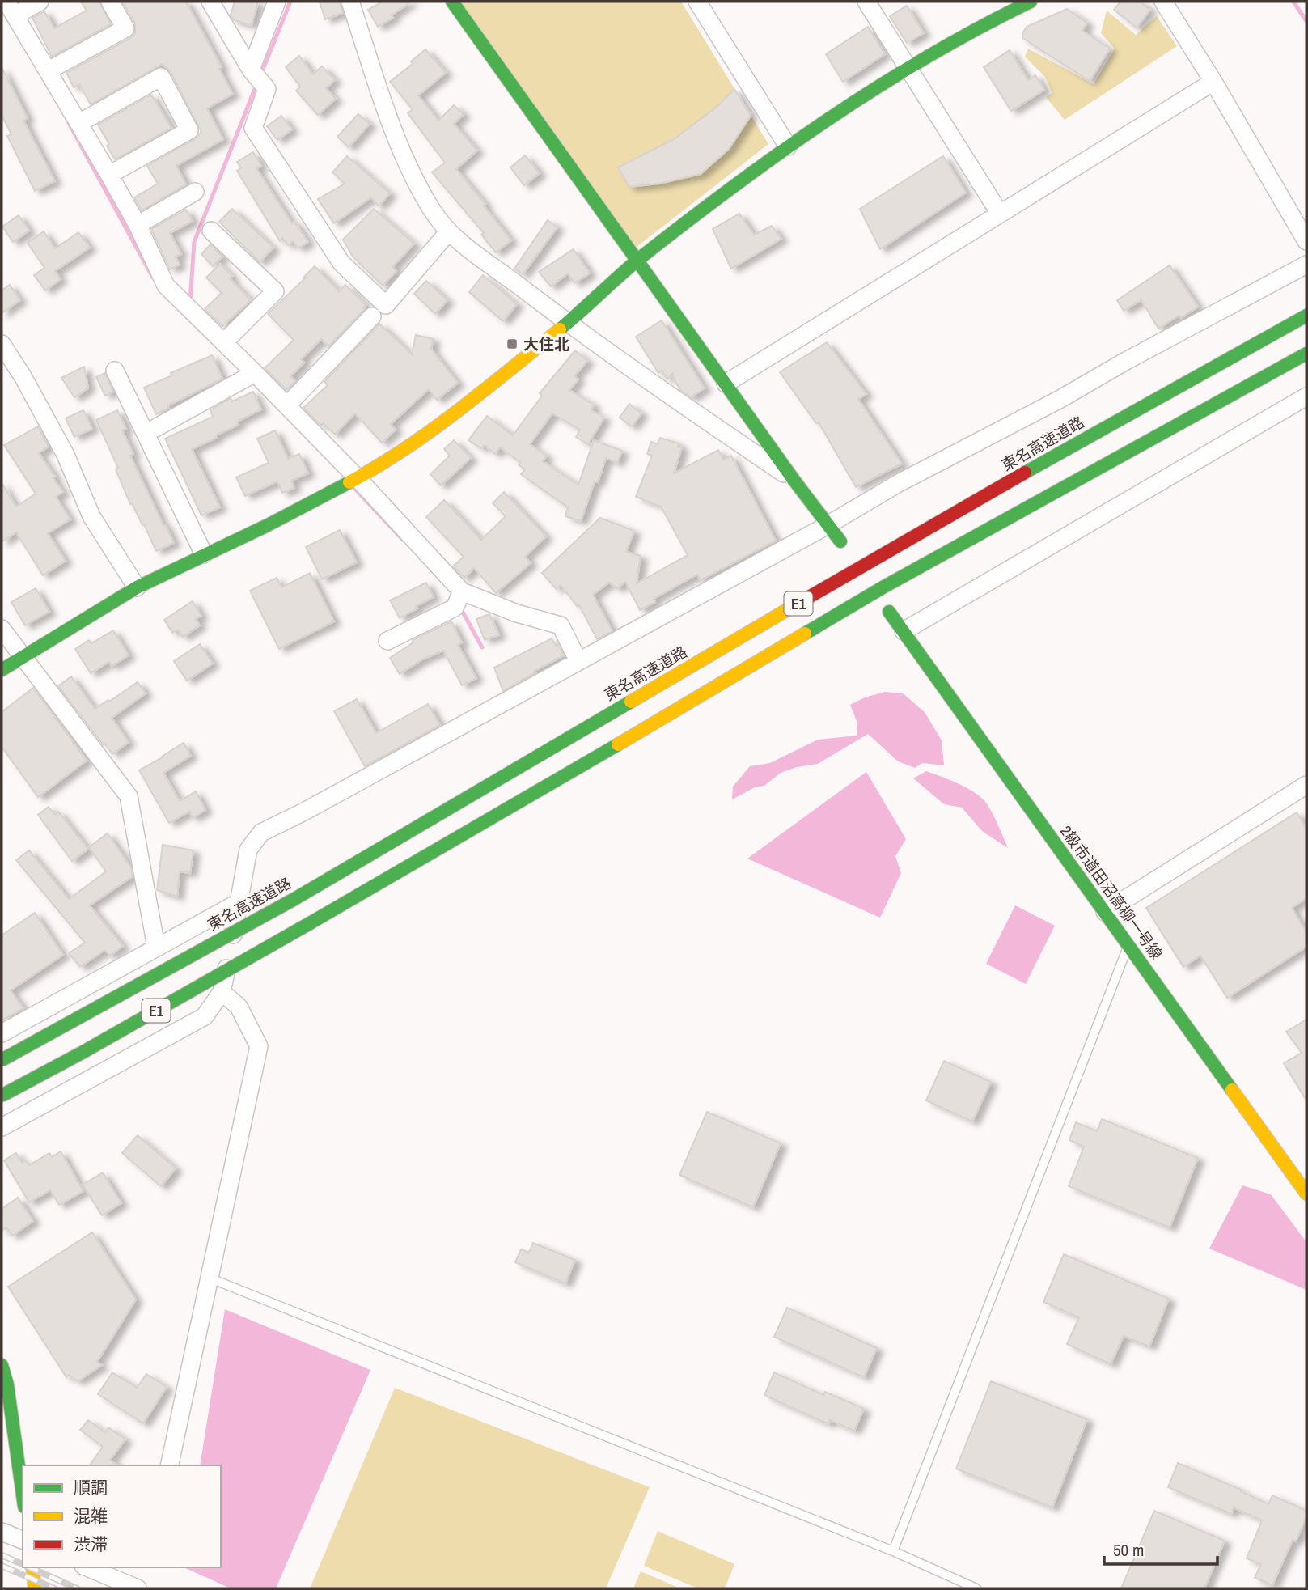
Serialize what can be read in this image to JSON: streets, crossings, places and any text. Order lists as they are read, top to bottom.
{
  "streets": {
    "main road": ["東名高速道路", "E1", "2級市道田沼高柳一号線"]
  },
  "places": {
    "transit": ["大住北"]
  },
  "legend": ["順調", "混雑", "渋滞"],
  "scale_bar": "50 m"
}
